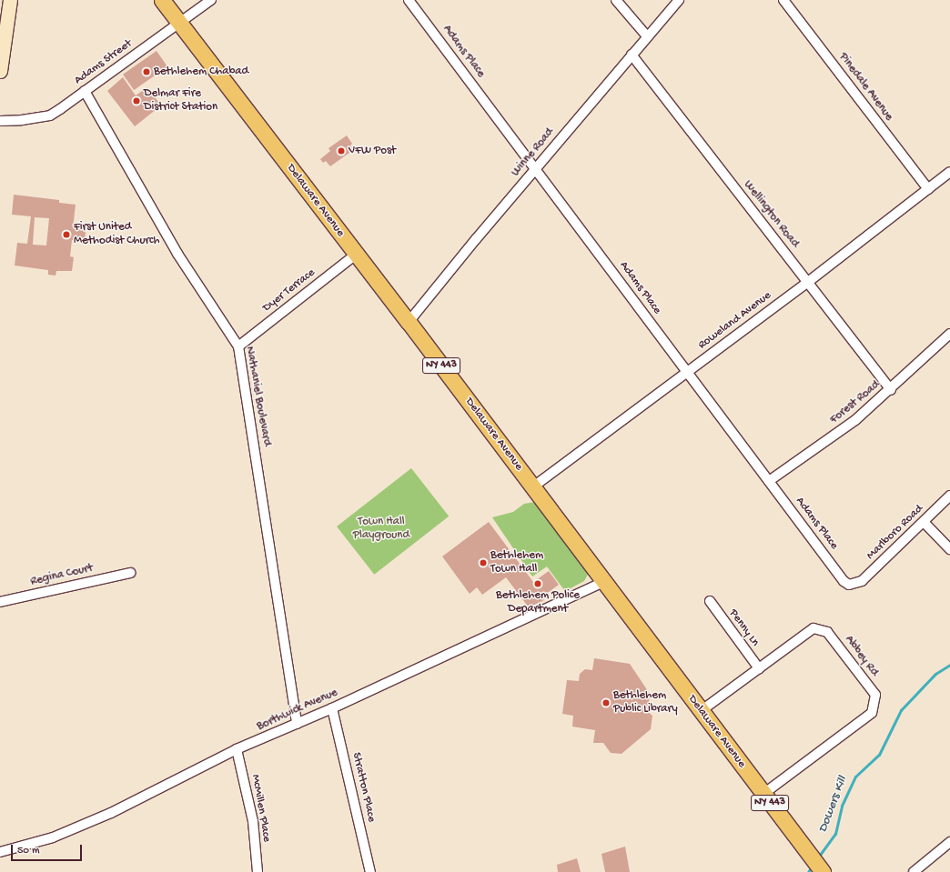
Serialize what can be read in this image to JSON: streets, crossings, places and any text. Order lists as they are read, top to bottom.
{
  "streets": {
    "main road": ["Delaware Avenue", "NY 443"],
    "street": [
      "Adams Place",
      "Adams Street",
      "Pinedale Avenue",
      "Winne Road",
      "Wellington Road",
      "Dyer Terrace",
      "Roweland Avenue",
      "Nathaniel Boulevard",
      "Forest Road",
      "Marlboro Road",
      "Regina Court",
      "Penny Ln",
      "Abbey Rd",
      "Borthwick Avenue",
      "Stratton Place",
      "McMillen Place"
    ]
  },
  "crossings": [
    ["Adams Place", "Winne Road"],
    ["Adams Place", "Roweland Avenue"],
    ["Adams Place", "Forest Road"],
    ["Adams Place", "Marlboro Road"],
    ["Adams Street", "Delaware Avenue"],
    ["Adams Street", "Nathaniel Boulevard"],
    ["Pinedale Avenue", "Roweland Avenue"],
    ["Winne Road", "Delaware Avenue"],
    ["Winne Road", "Wellington Road"],
    ["Delaware Avenue", "Dyer Terrace"],
    ["Delaware Avenue", "Roweland Avenue"],
    ["Delaware Avenue", "Abbey Rd"],
    ["Delaware Avenue", "Borthwick Avenue"],
    ["Wellington Road", "Roweland Avenue"],
    ["Wellington Road", "Forest Road"],
    ["Dyer Terrace", "Nathaniel Boulevard"],
    ["Nathaniel Boulevard", "Borthwick Avenue"],
    ["Penny Ln", "Abbey Rd"],
    ["Borthwick Avenue", "Stratton Place"],
    ["Borthwick Avenue", "McMillen Place"]
  ],
  "water": ["Dowers Kill"],
  "parks": ["Town Hall Playground"],
  "places": [
    "Bethlehem Chabad",
    "Delmar Fire District Station",
    "VFW Post",
    "First United Methodist Church",
    "Bethlehem Town Hall",
    "Bethlehem Police Department",
    "Bethlehem Public Library"
  ],
  "scale_bar": "50 m"
}
